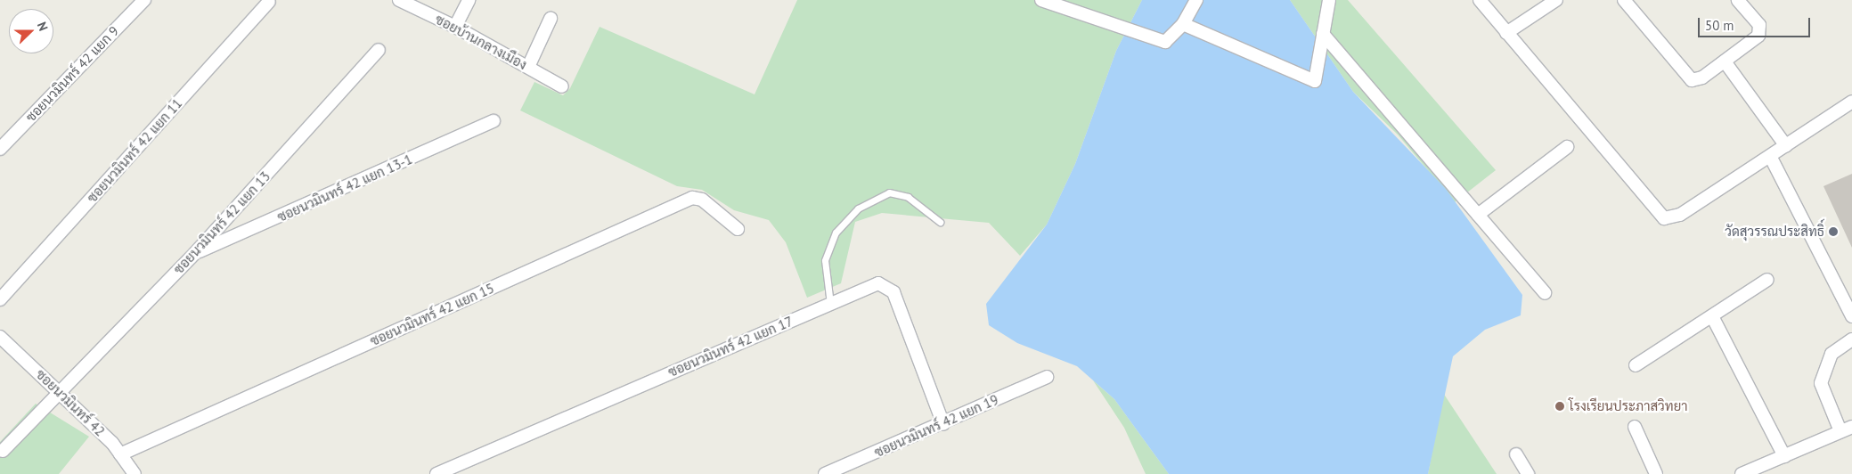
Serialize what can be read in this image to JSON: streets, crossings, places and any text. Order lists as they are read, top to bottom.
{
  "streets": {
    "street": [
      "ซอยบ้านกลางเมือง",
      "ซอยนวมินทร์ 42 แยก 9",
      "ซอยนวมินทร์ 42 แยก 11",
      "ซอยนวมินทร์ 42 แยก 13-1",
      "ซอยนวมินทร์ 42 แยก 13",
      "ซอยนวมินทร์ 42 แยก 15",
      "ซอยนวมินทร์ 42 แยก 17",
      "ซอยนวมินทร์ 42",
      "ซอยนวมินทร์ 42 แยก 19"
    ]
  },
  "crossings": [
    ["ซอยนวมินทร์ 42 แยก 13-1", "ซอยนวมินทร์ 42 แยก 13"],
    ["ซอยนวมินทร์ 42 แยก 13", "ซอยนวมินทร์ 42"],
    ["ซอยนวมินทร์ 42 แยก 15", "ซอยนวมินทร์ 42"],
    ["ซอยนวมินทร์ 42 แยก 17", "ซอยนวมินทร์ 42 แยก 19"]
  ],
  "places": ["วัดสุวรรณประสิทธิ์", "โรงเรียนประภาสวิทยา"],
  "scale_bar": "50 m",
  "north": "right"
}
